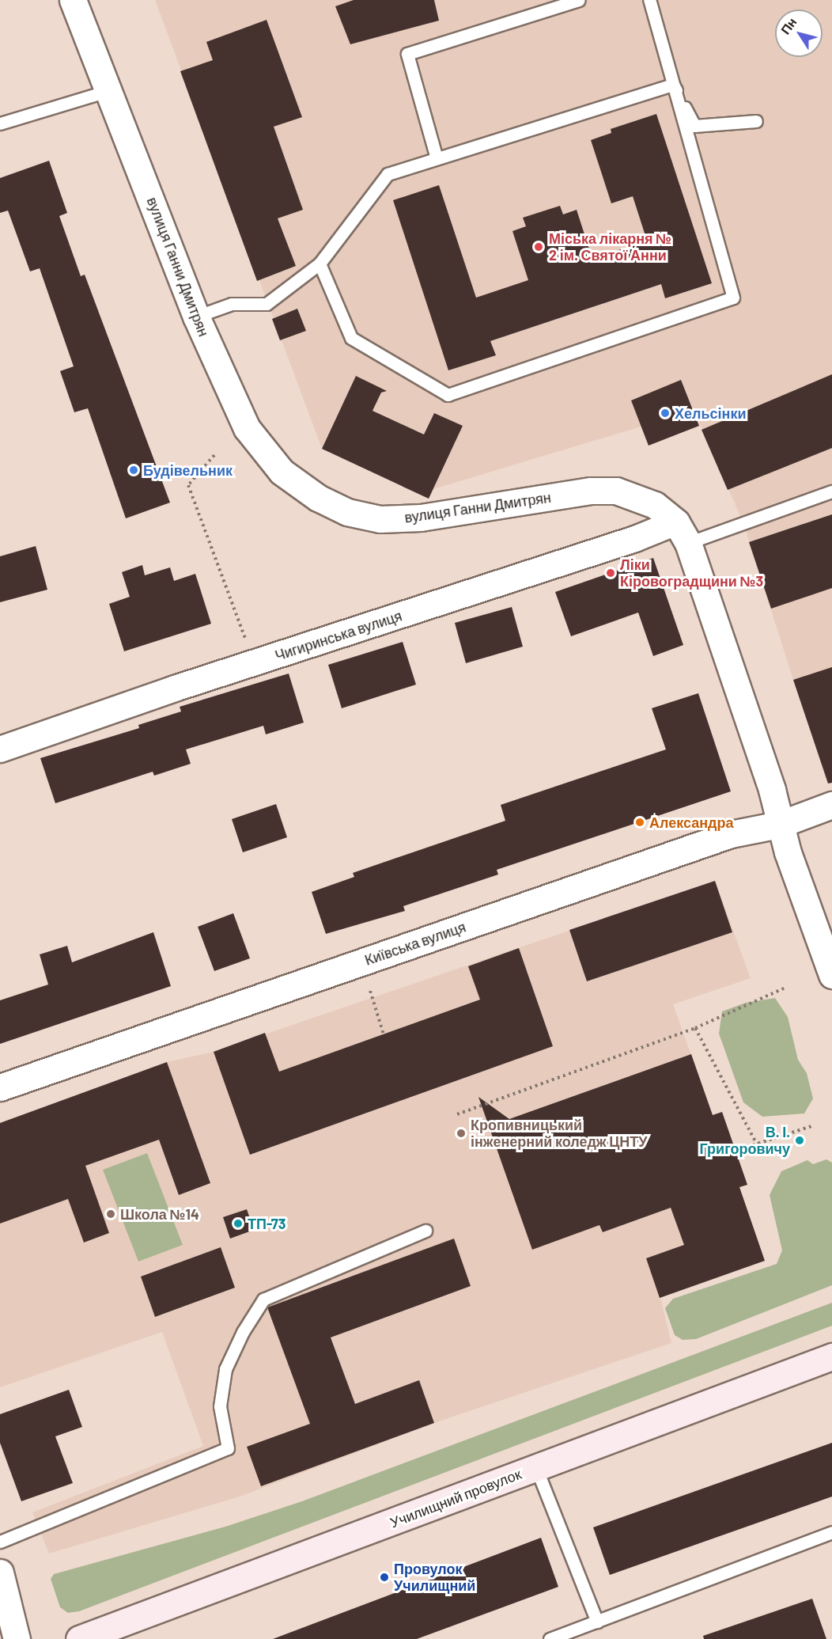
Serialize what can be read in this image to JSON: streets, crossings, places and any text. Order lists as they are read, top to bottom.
{
  "streets": {
    "main road": ["Училищний провулок"],
    "street": ["вулиця Ганни Дмитрян", "Чигиринська вулиця", "Київська вулиця"]
  },
  "crossings": [
    ["вулиця Ганни Дмитрян", "Чигиринська вулиця"]
  ],
  "places": [
    "Міська лікарня № 2 ім. Святої Анни",
    "Хельсінки",
    "Будівельник",
    "Ліки Кіровоградщини №3",
    "Александра",
    "Кропивницький інженерний коледж ЦНТУ",
    "В. І. Григоровичу",
    "Школа №14",
    "ТП-73",
    "Провулок Училищний"
  ],
  "north": "top left"
}
